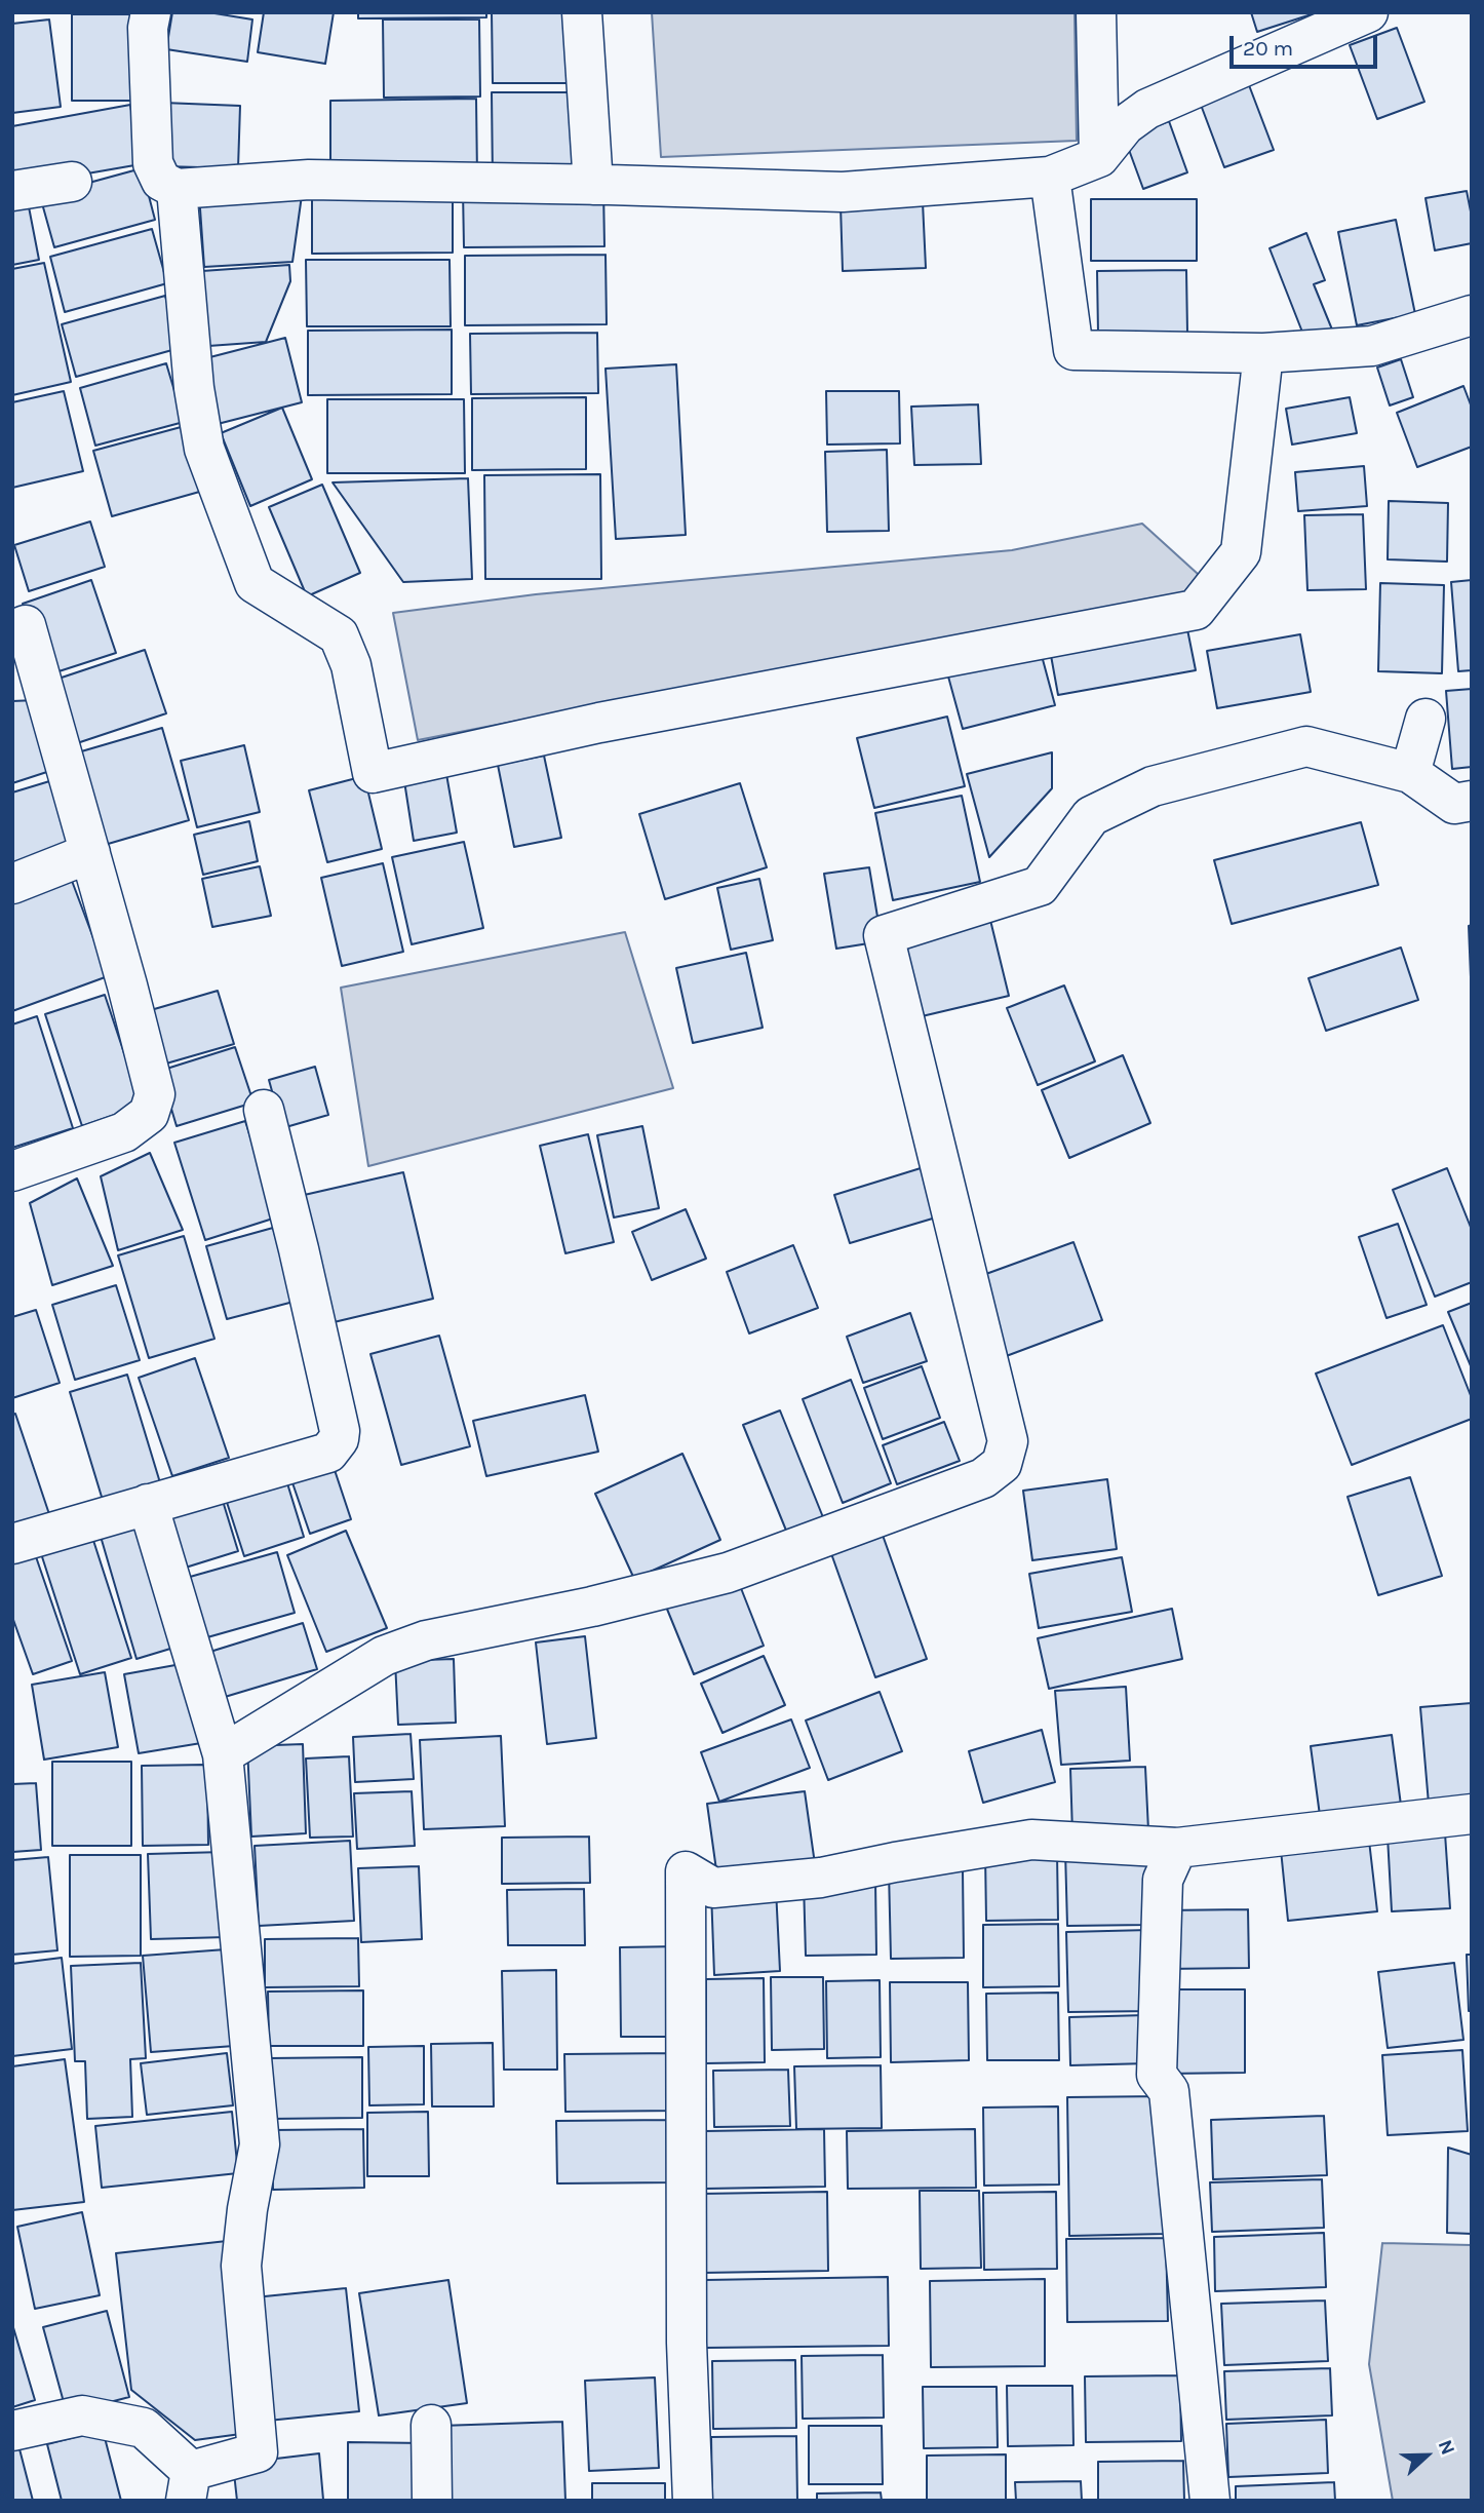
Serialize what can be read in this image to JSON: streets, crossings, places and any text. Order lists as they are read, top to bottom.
{
  "scale_bar": "20 m",
  "north": "right"
}
